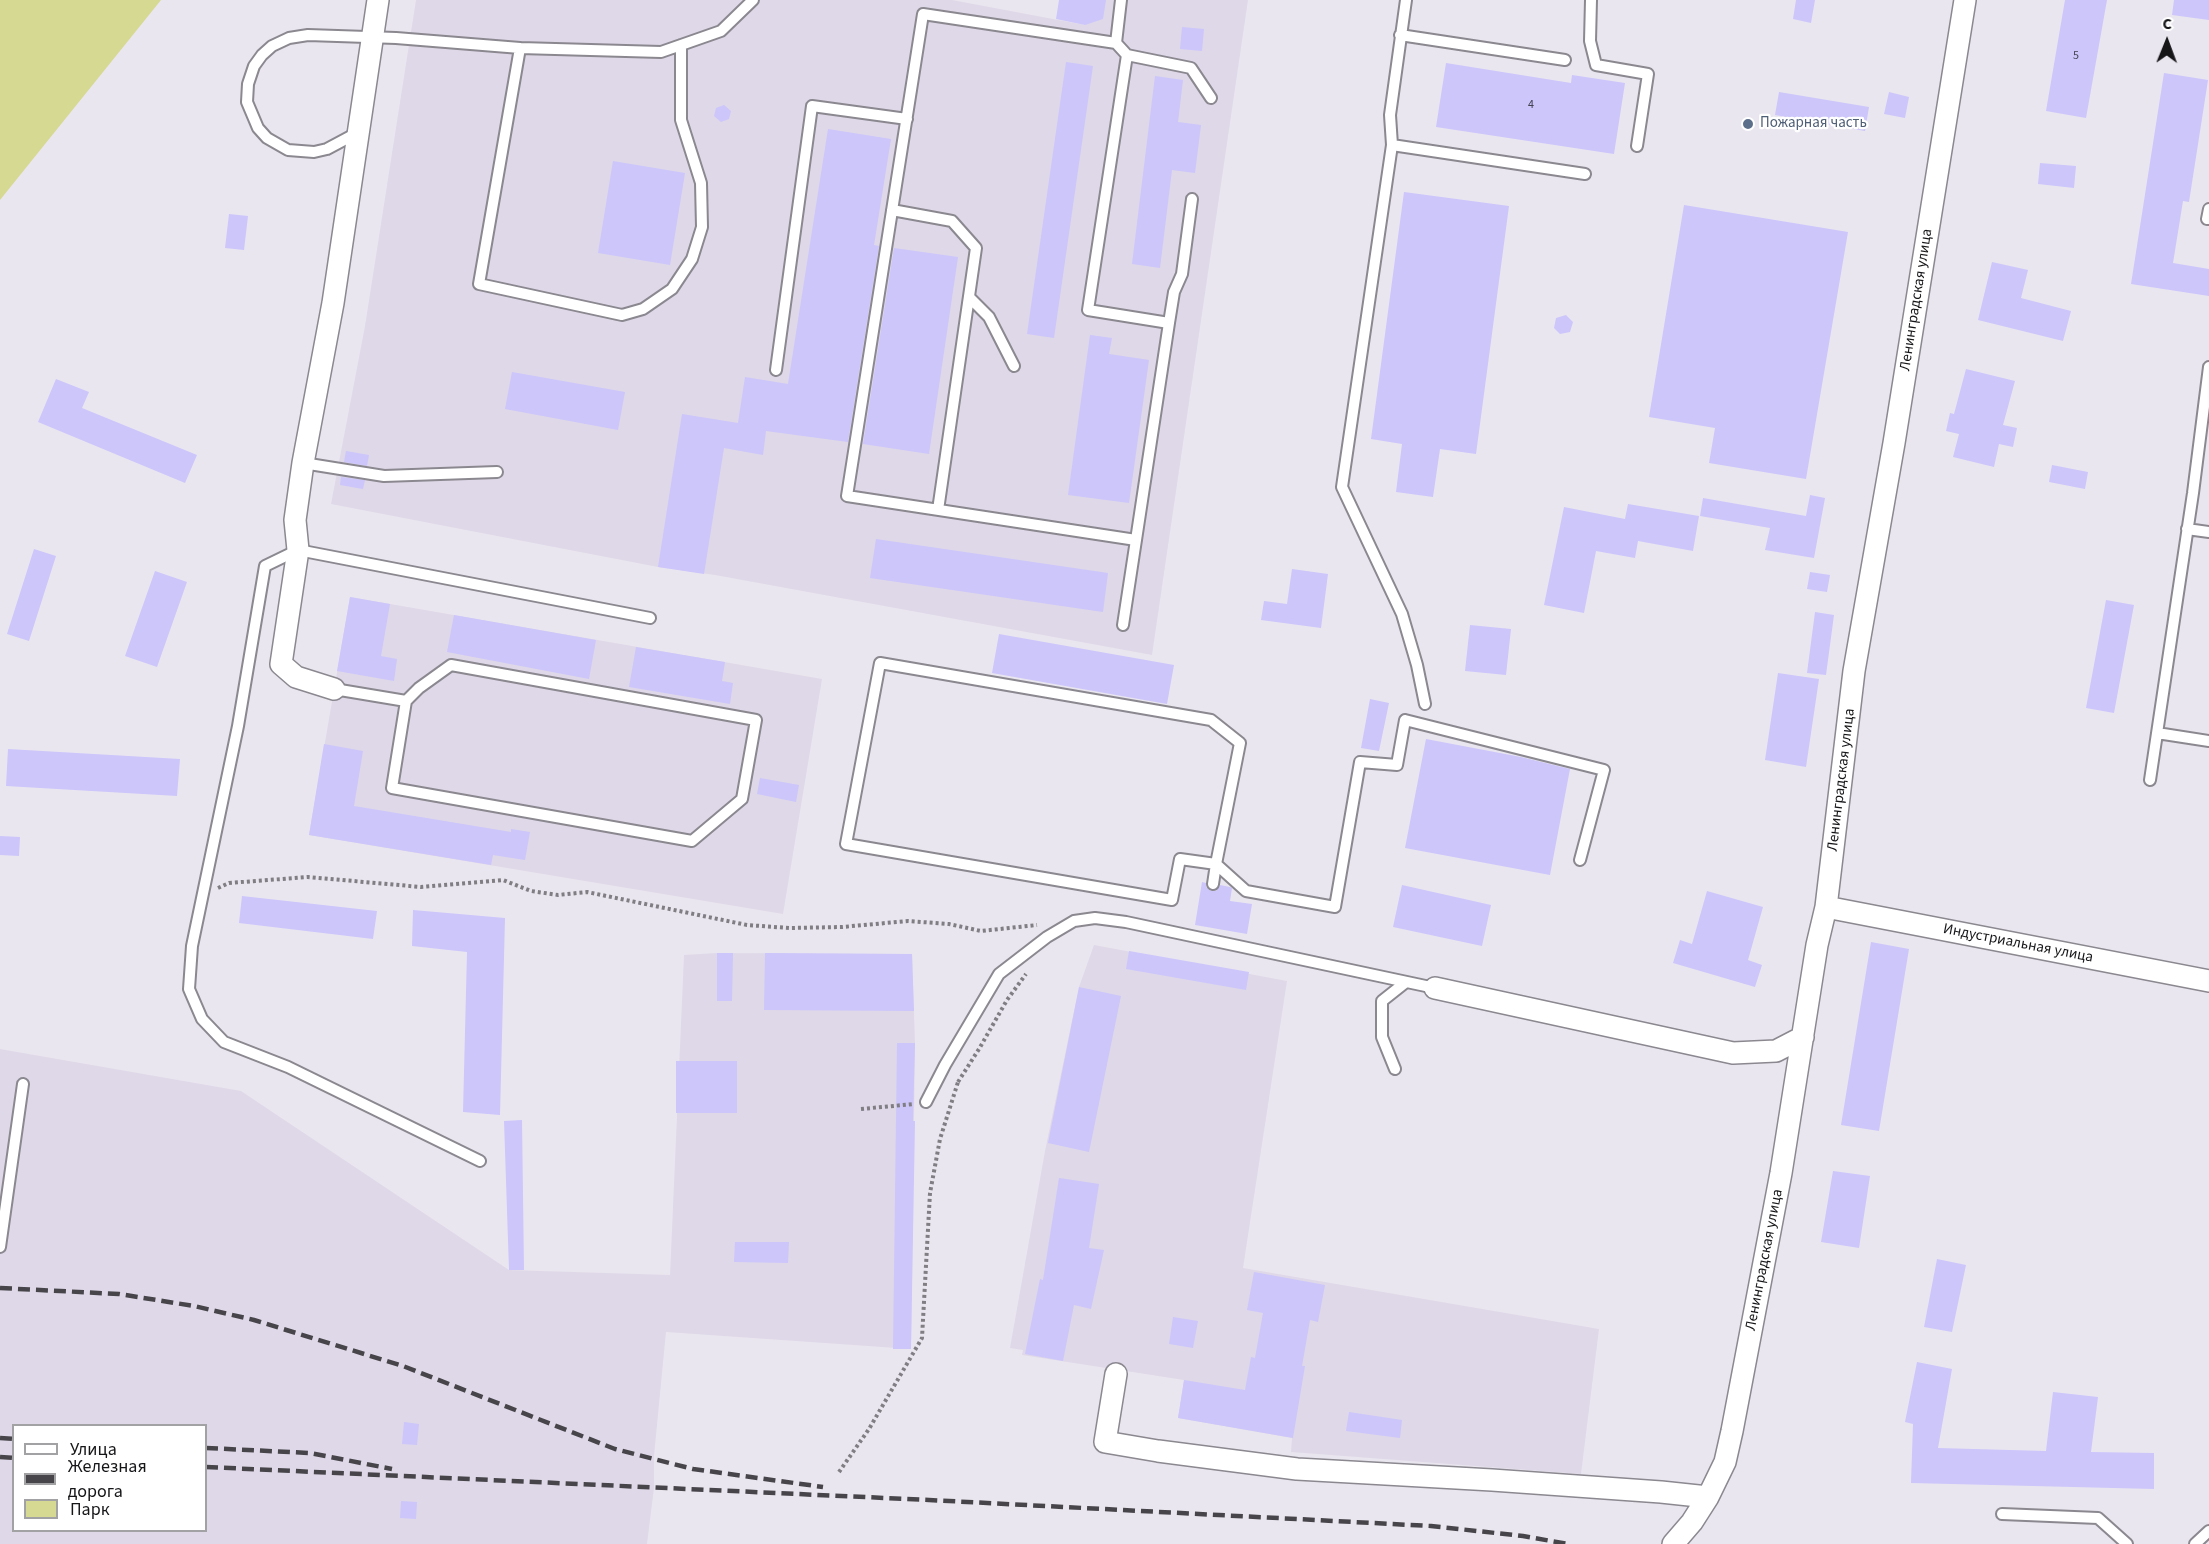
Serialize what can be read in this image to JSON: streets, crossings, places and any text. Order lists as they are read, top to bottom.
{
  "streets": {
    "street": ["Ленинградская улица", "Индустриальная улица"]
  },
  "crossings": [
    ["Ленинградская улица", "Индустриальная улица"]
  ],
  "places": ["Пожарная часть"],
  "house_numbers": ["5", "4"],
  "legend": ["Улица", "Железная дорога", "Парк"],
  "north": "top"
}
